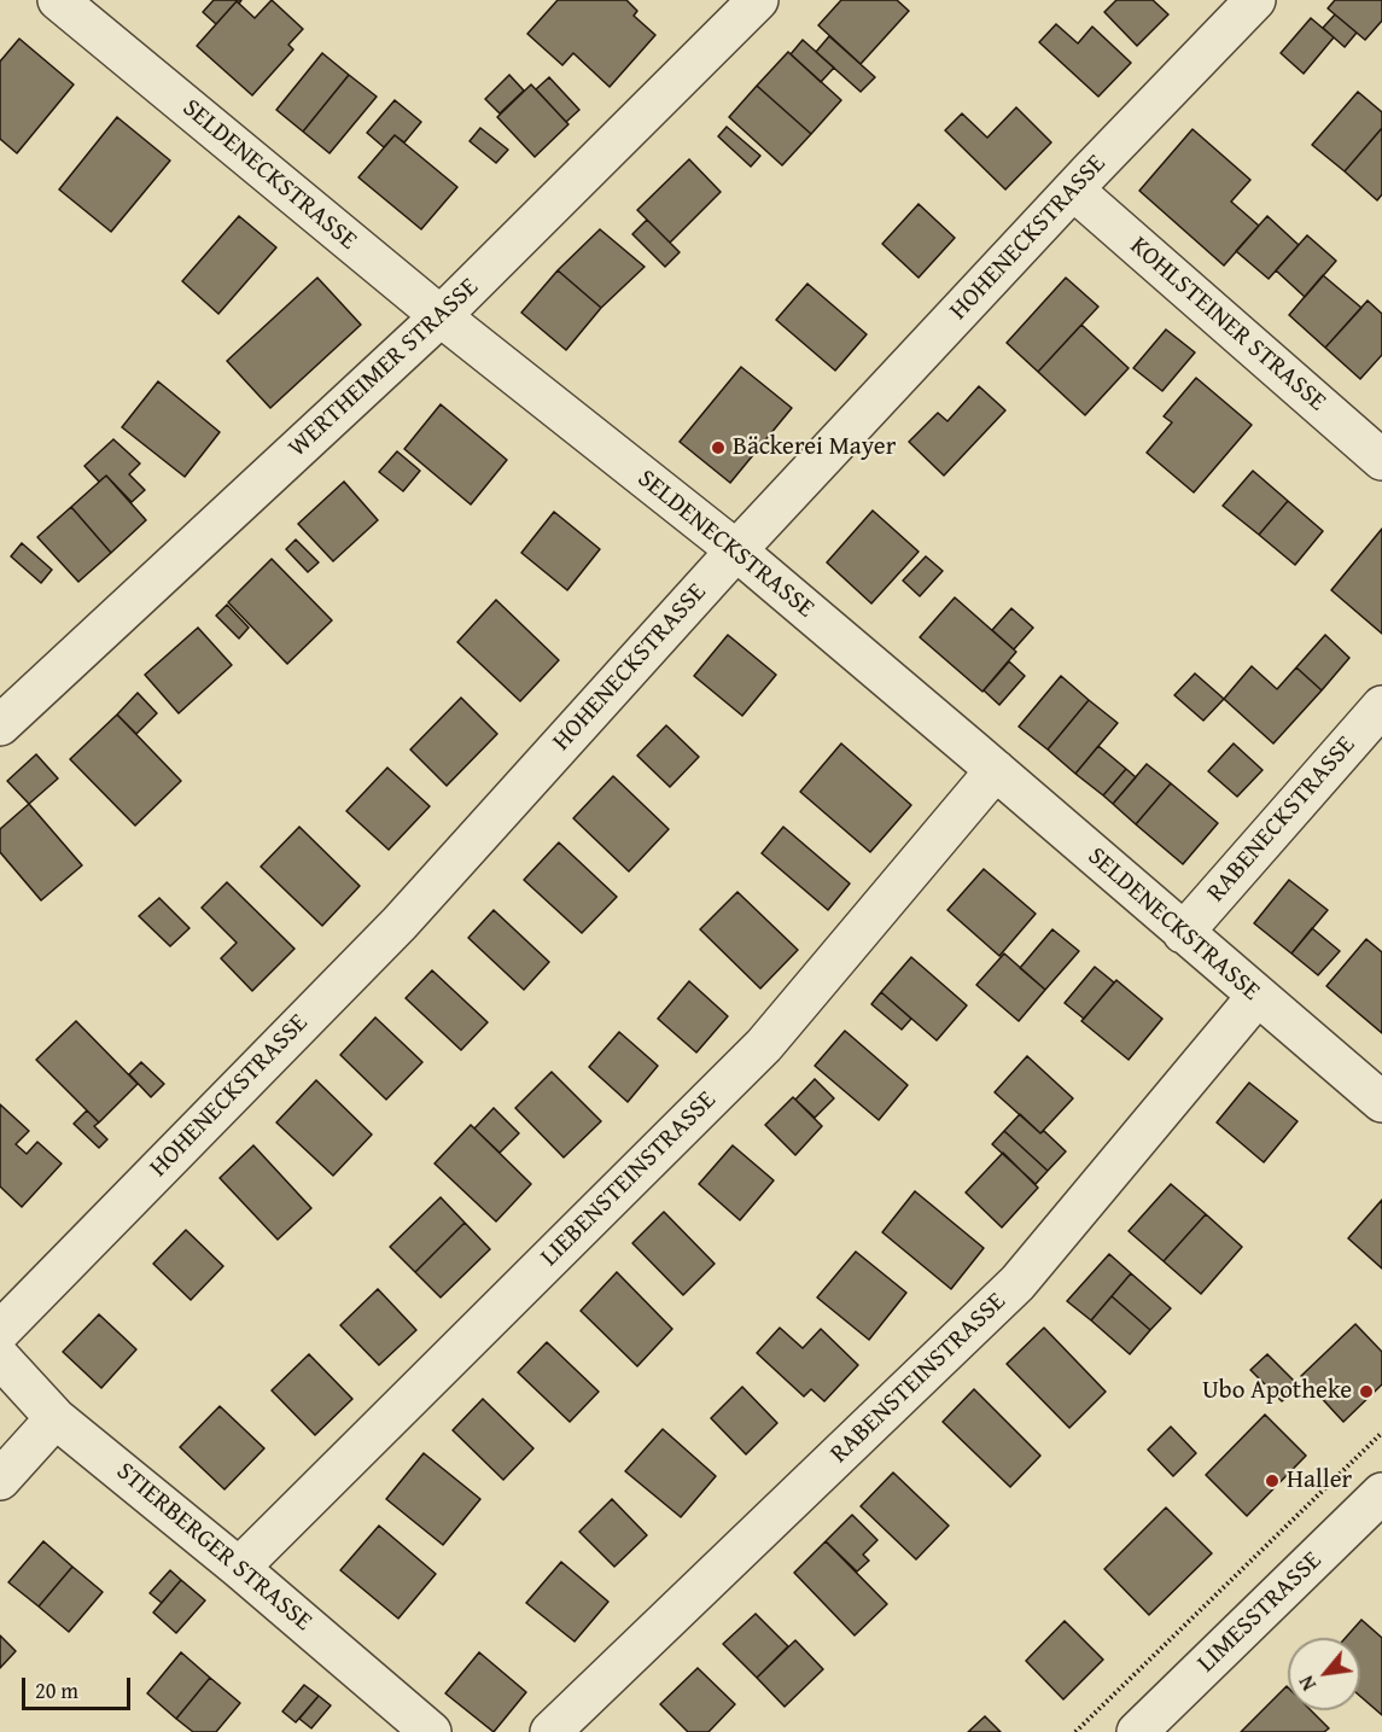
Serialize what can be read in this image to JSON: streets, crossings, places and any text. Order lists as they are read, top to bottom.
{
  "streets": {
    "street": [
      "SELDENECKSTRASSE",
      "HOHENECKSTRASSE",
      "KOHLSTEINER STRASSE",
      "WERTHEIMER STRASSE",
      "RABENECKSTRASSE",
      "LIEBENSTEINSTRASSE",
      "RABENSTEINSTRASSE",
      "STIERBERGER STRASSE",
      "LIMESSTRASSE"
    ]
  },
  "crossings": [
    ["SELDENECKSTRASSE", "HOHENECKSTRASSE"],
    ["SELDENECKSTRASSE", "WERTHEIMER STRASSE"],
    ["SELDENECKSTRASSE", "RABENECKSTRASSE"],
    ["SELDENECKSTRASSE", "LIEBENSTEINSTRASSE"],
    ["SELDENECKSTRASSE", "RABENSTEINSTRASSE"],
    ["HOHENECKSTRASSE", "KOHLSTEINER STRASSE"],
    ["LIEBENSTEINSTRASSE", "STIERBERGER STRASSE"]
  ],
  "places": ["Bäckerei Mayer", "Ubo Apotheke", "Haller"],
  "scale_bar": "20 m",
  "north": "bottom left"
}
